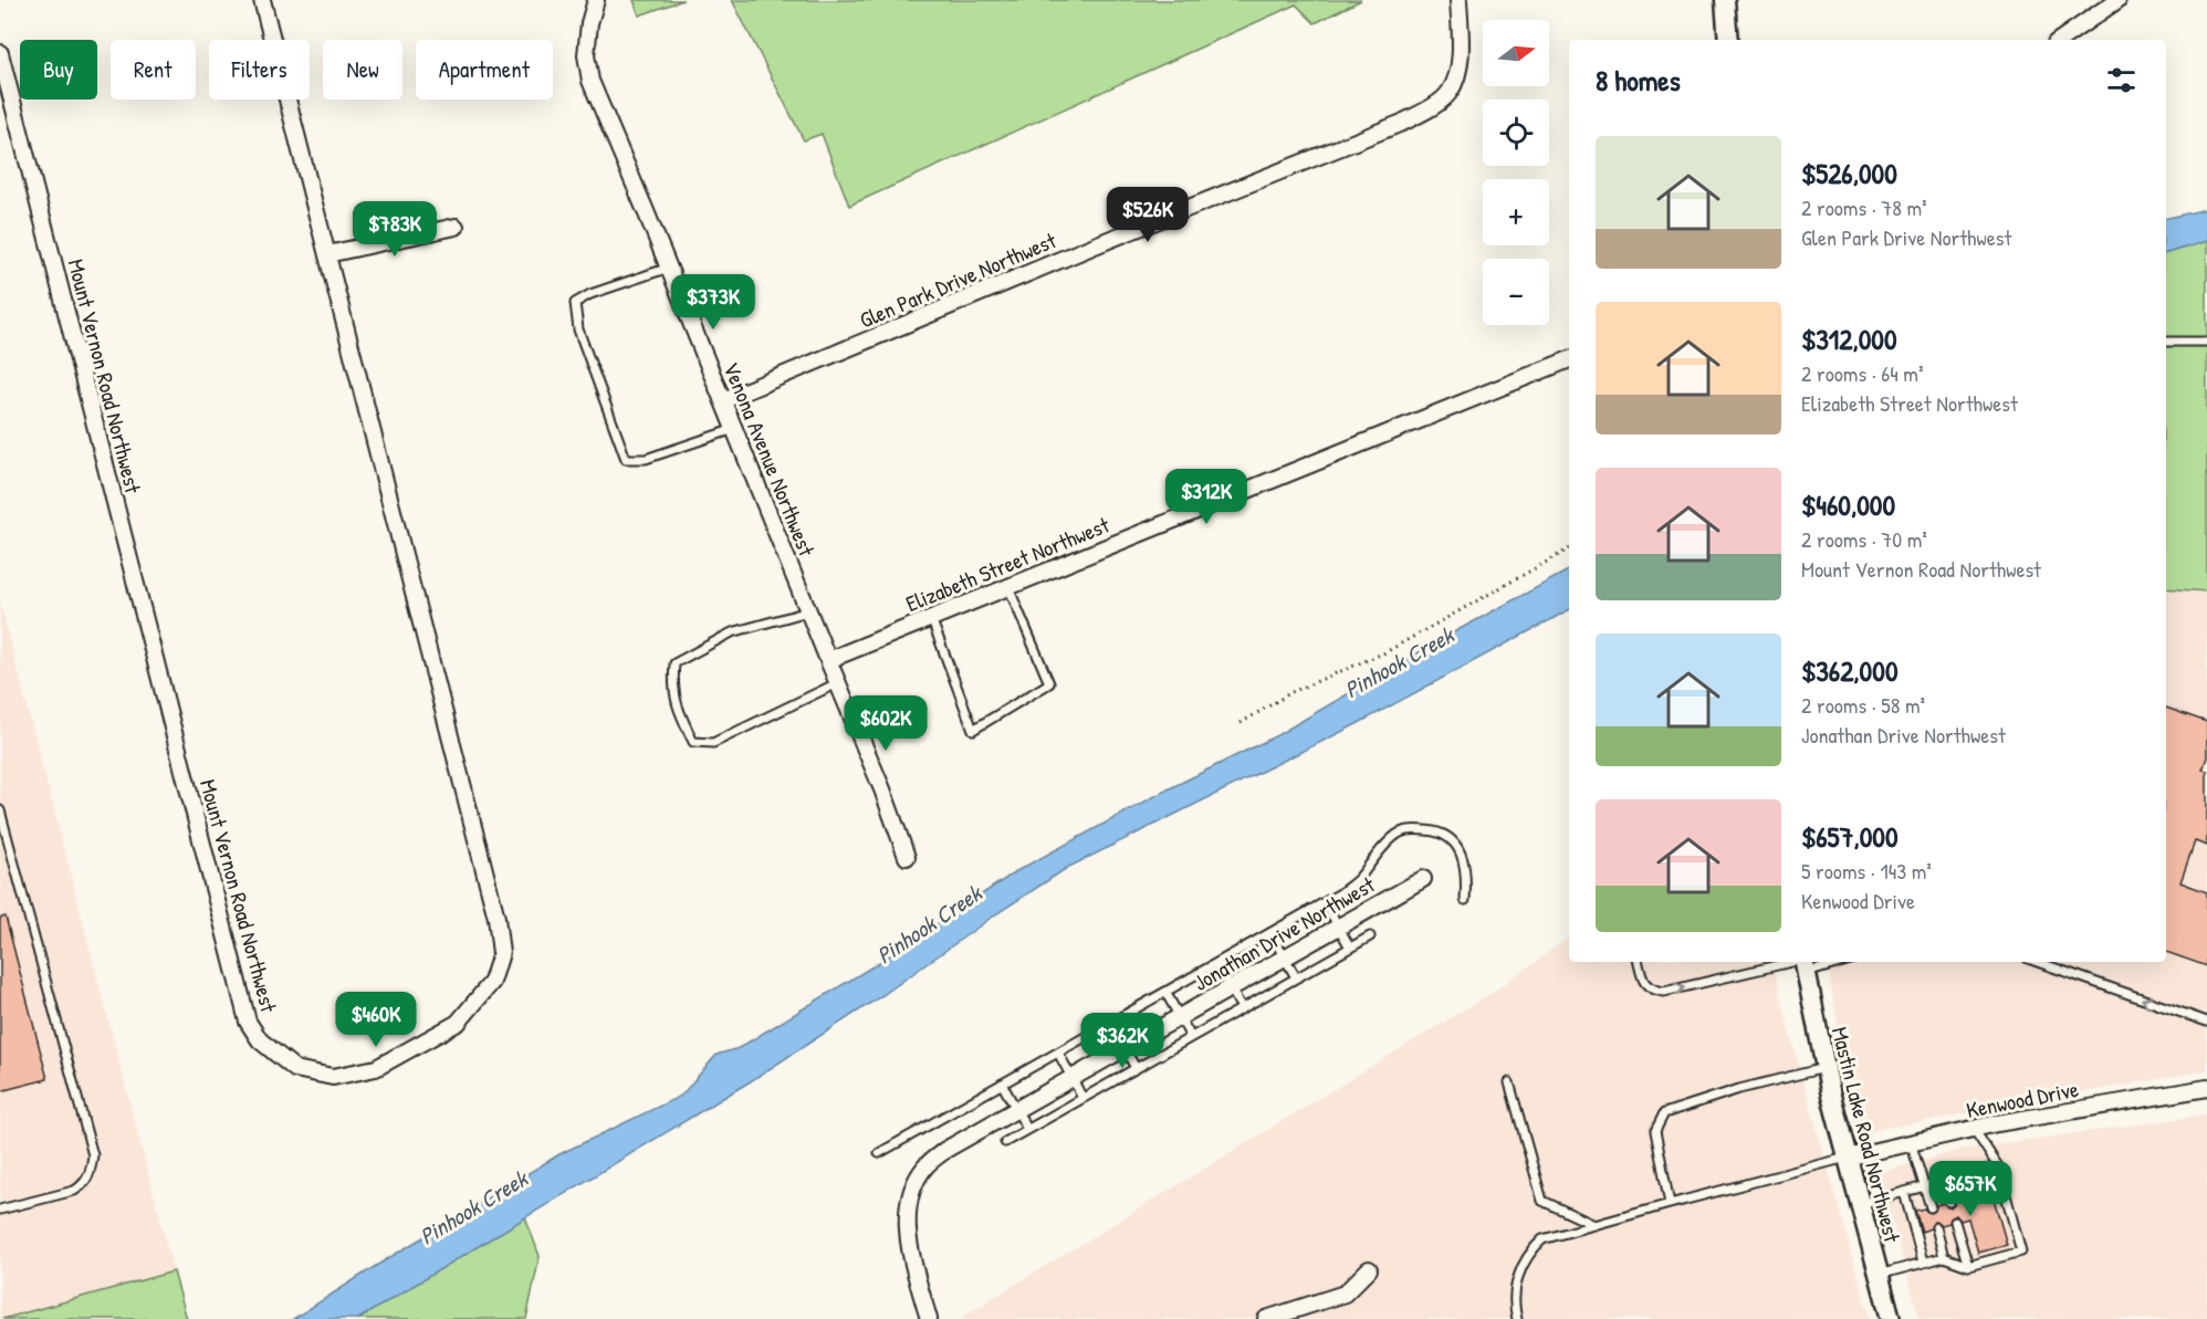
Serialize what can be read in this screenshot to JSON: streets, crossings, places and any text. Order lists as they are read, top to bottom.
{
  "streets": {
    "street": [
      "Glen Park Drive Northwest",
      "Mount Vernon Road Northwest",
      "Venona Avenue Northwest",
      "Elizabeth Street Northwest",
      "Jonathan Drive Northwest",
      "Kenwood Drive",
      "Mastin Lake Road Northwest"
    ]
  },
  "crossings": [
    ["Glen Park Drive Northwest", "Venona Avenue Northwest"],
    ["Venona Avenue Northwest", "Elizabeth Street Northwest"],
    ["Kenwood Drive", "Mastin Lake Road Northwest"]
  ],
  "water": ["Pinhook Creek"],
  "north": "right",
  "page": {
    "map_buttons": ["+", "−"],
    "chip": [
      "Buy",
      "Rent",
      "Filters",
      "New",
      "Apartment"
    ],
    "heading": "8 homes",
    "list": [
      {
        "name": "$526,000",
        "note": "2 rooms · 78 m² · Glen Park Drive Northwest"
      },
      {
        "name": "$312,000",
        "note": "2 rooms · 64 m² · Elizabeth Street Northwest"
      },
      {
        "name": "$460,000",
        "note": "2 rooms · 70 m² · Mount Vernon Road Northwest"
      },
      {
        "name": "$362,000",
        "note": "2 rooms · 58 m² · Jonathan Drive Northwest"
      },
      {
        "name": "$657,000",
        "note": "5 rooms · 143 m² · Kenwood Drive"
      }
    ],
    "price": [
      "$526K",
      "$783K",
      "$373K",
      "$312K",
      "$602K",
      "$460K",
      "$362K",
      "$657K"
    ]
  }
}
